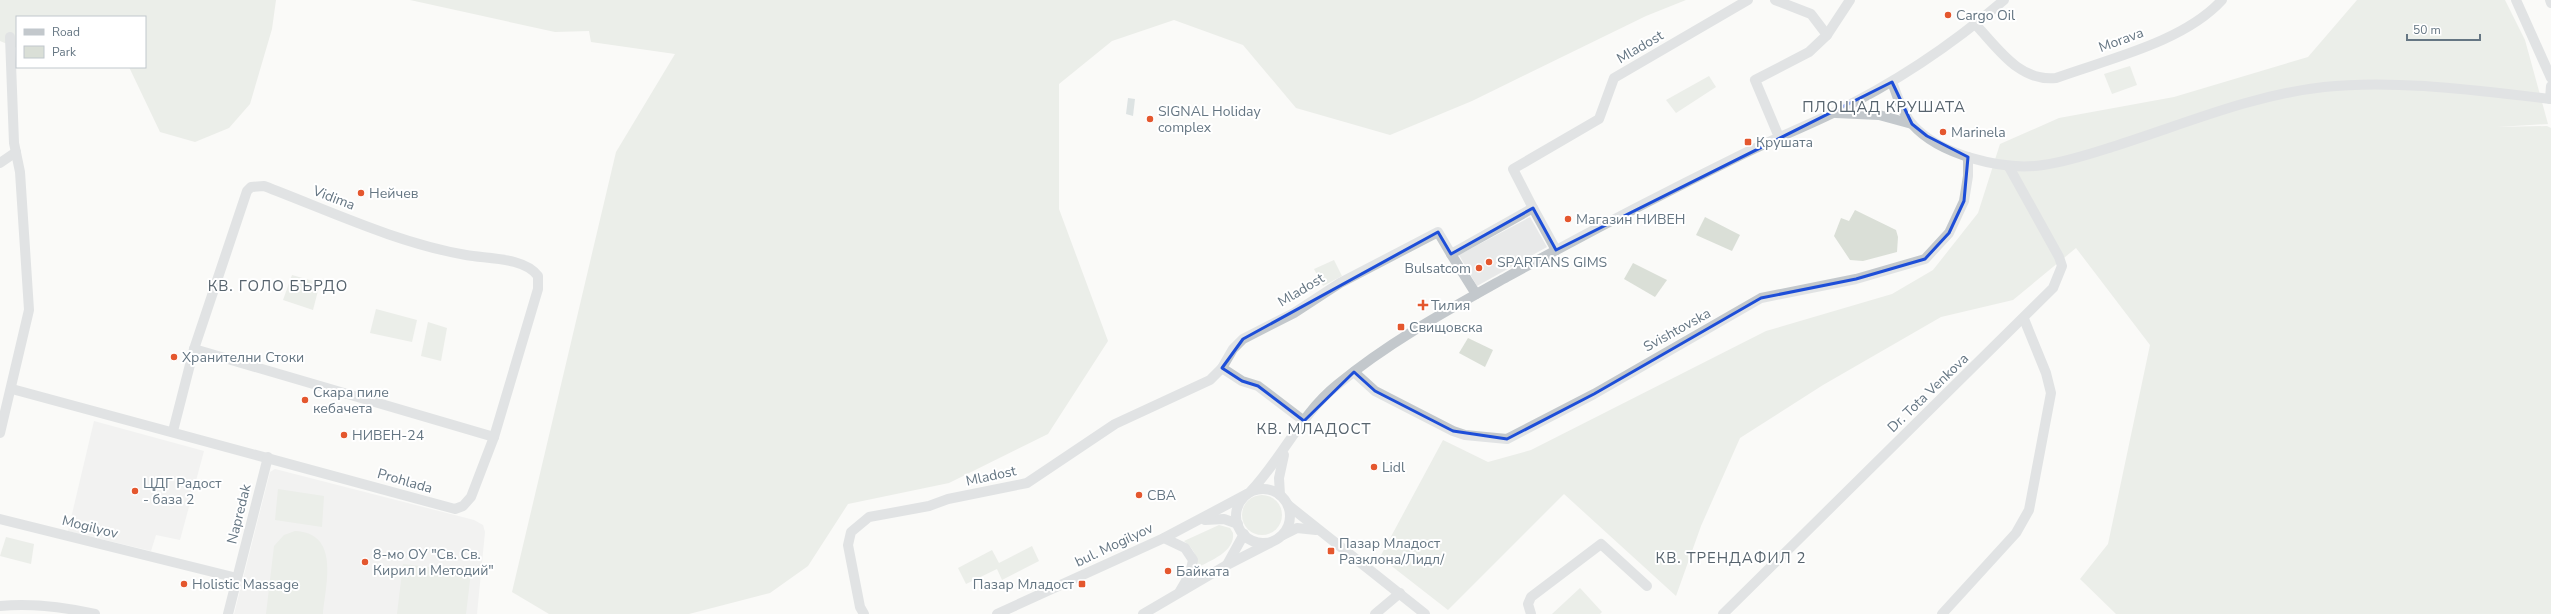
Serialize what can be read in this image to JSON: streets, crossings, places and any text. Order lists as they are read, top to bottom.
{
  "streets": {
    "street": [
      "Morava",
      "Mladost",
      "Vidima",
      "Svishtovska",
      "Dr. Tota Venkova",
      "Prohlada",
      "Napredak",
      "Mogilyov",
      "bul. Mogilyov"
    ]
  },
  "crossings": [
    ["Vidima", "Prohlada"],
    ["Prohlada", "Napredak"],
    ["Napredak", "Mogilyov"]
  ],
  "districts": [
    "ПЛОЩАД КРУШАТА",
    "КВ. ГОЛО БЪРДО",
    "КВ. МЛАДОСТ",
    "КВ. ТРЕНДАФИЛ 2"
  ],
  "places": {
    "other": [
      "Cargo Oil",
      "SIGNAL Holiday complex",
      "Marinela",
      "Нейчев",
      "Магазин НИВЕН",
      "SPARTANS GIMS",
      "Bulsatcom",
      "Хранителни Стоки",
      "Скара пиле кебачета",
      "НИВЕН-24",
      "Lidl",
      "ЦДГ Радост - база 2",
      "CBA",
      "8-мо ОУ \"Св. Св. Кирил и Методий\"",
      "Байката",
      "Holistic Massage"
    ],
    "transit": [
      "Крушата",
      "Свищовска",
      "Пазар Младост Разклона/Лидл/",
      "Пазар Младост"
    ],
    "health": ["Тилия"]
  },
  "legend": ["Road", "Park"],
  "scale_bar": "50 m"
}
